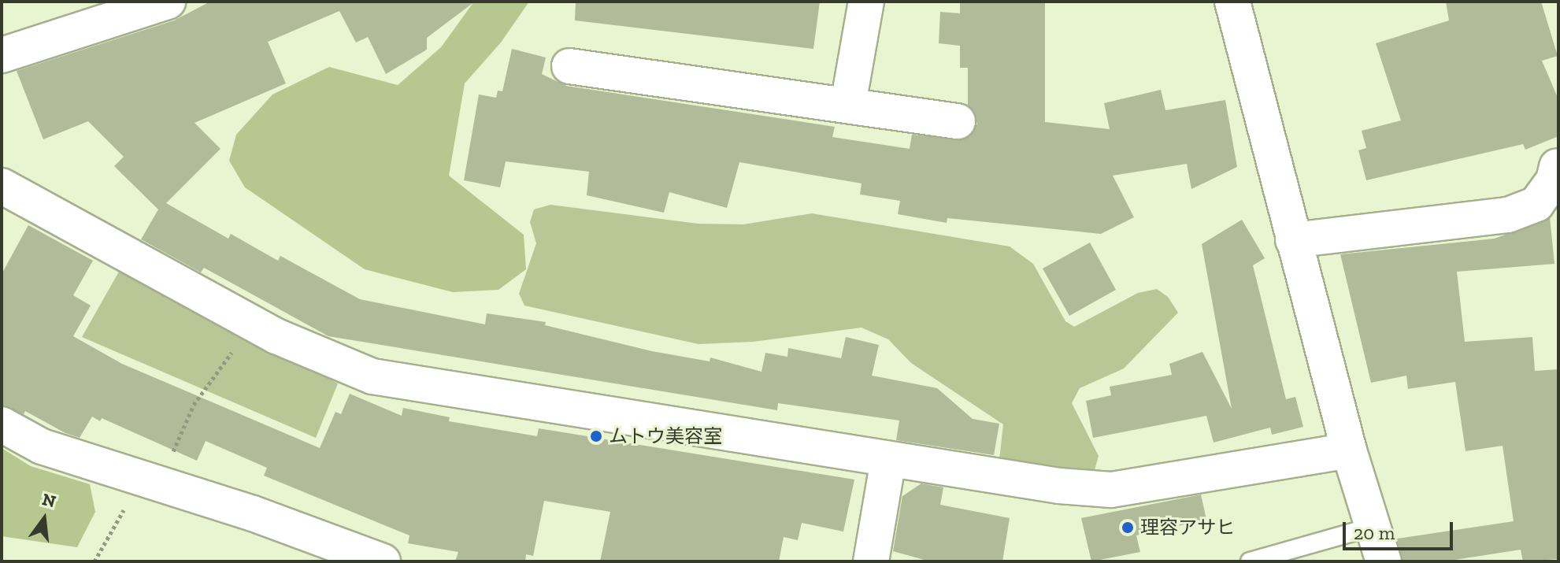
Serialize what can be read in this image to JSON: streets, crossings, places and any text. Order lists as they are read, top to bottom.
{
  "places": ["ムトウ美容室", "理容アサヒ"],
  "scale_bar": "20 m",
  "north": "top"
}
